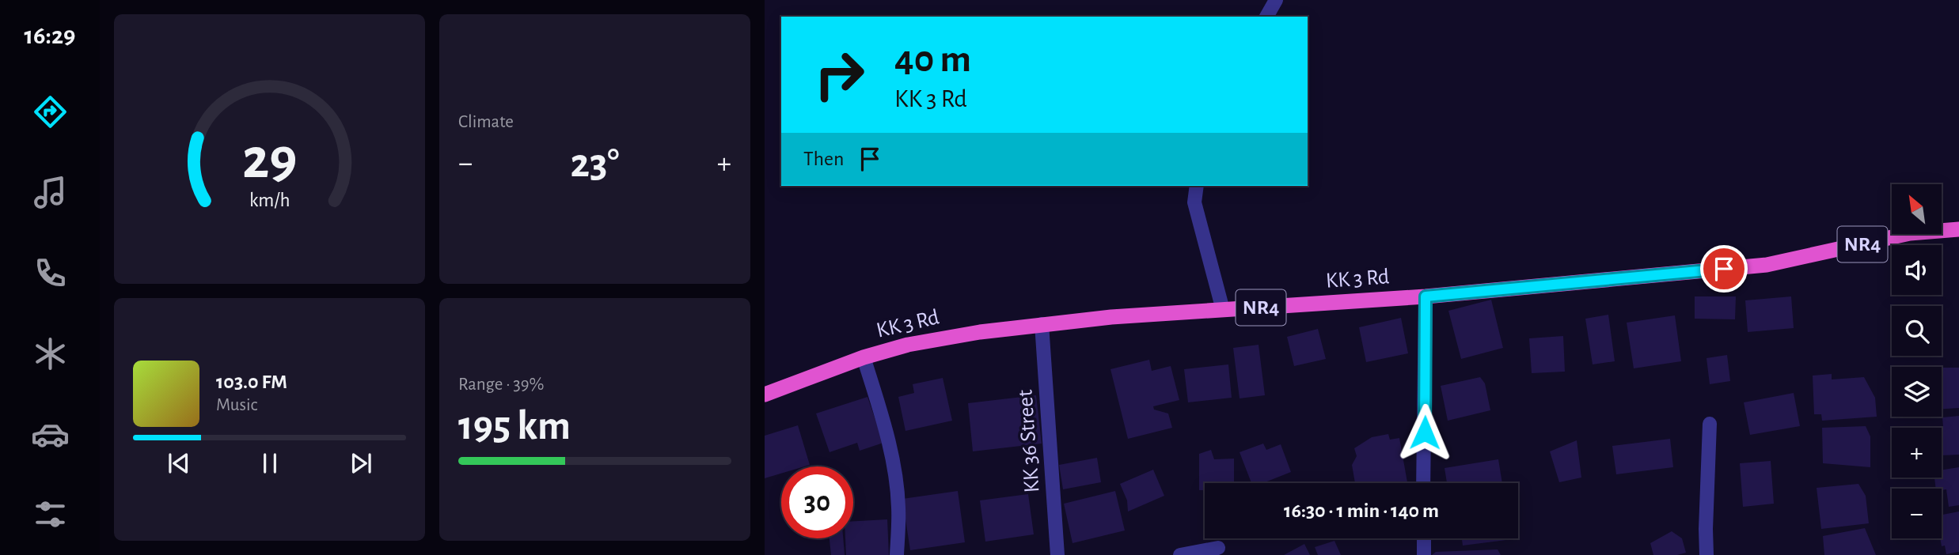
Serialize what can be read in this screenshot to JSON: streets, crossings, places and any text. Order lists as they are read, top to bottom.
{
  "streets": {
    "highway": ["NR4", "KK 3 Rd"],
    "street": ["KK 36 Street"]
  },
  "crossings": [
    ["KK 3 Rd", "KK 36 Street"]
  ],
  "north": "top left",
  "page": {
    "tabs": "16:29",
    "tile": [
      "Climate",
      ["Range · 39%", "195 km"]
    ],
    "turn": ["40 m", "KK 3 Rd"],
    "then": "Then",
    "heat": ["−", "23°", "+"],
    "map_buttons": ["+", "−"],
    "song": ["103.0 FM", "Music"],
    "limit": "30",
    "trip": "16:30 · 1 min · 140 m",
    "gauge": ["29", "km/h"]
  }
}
